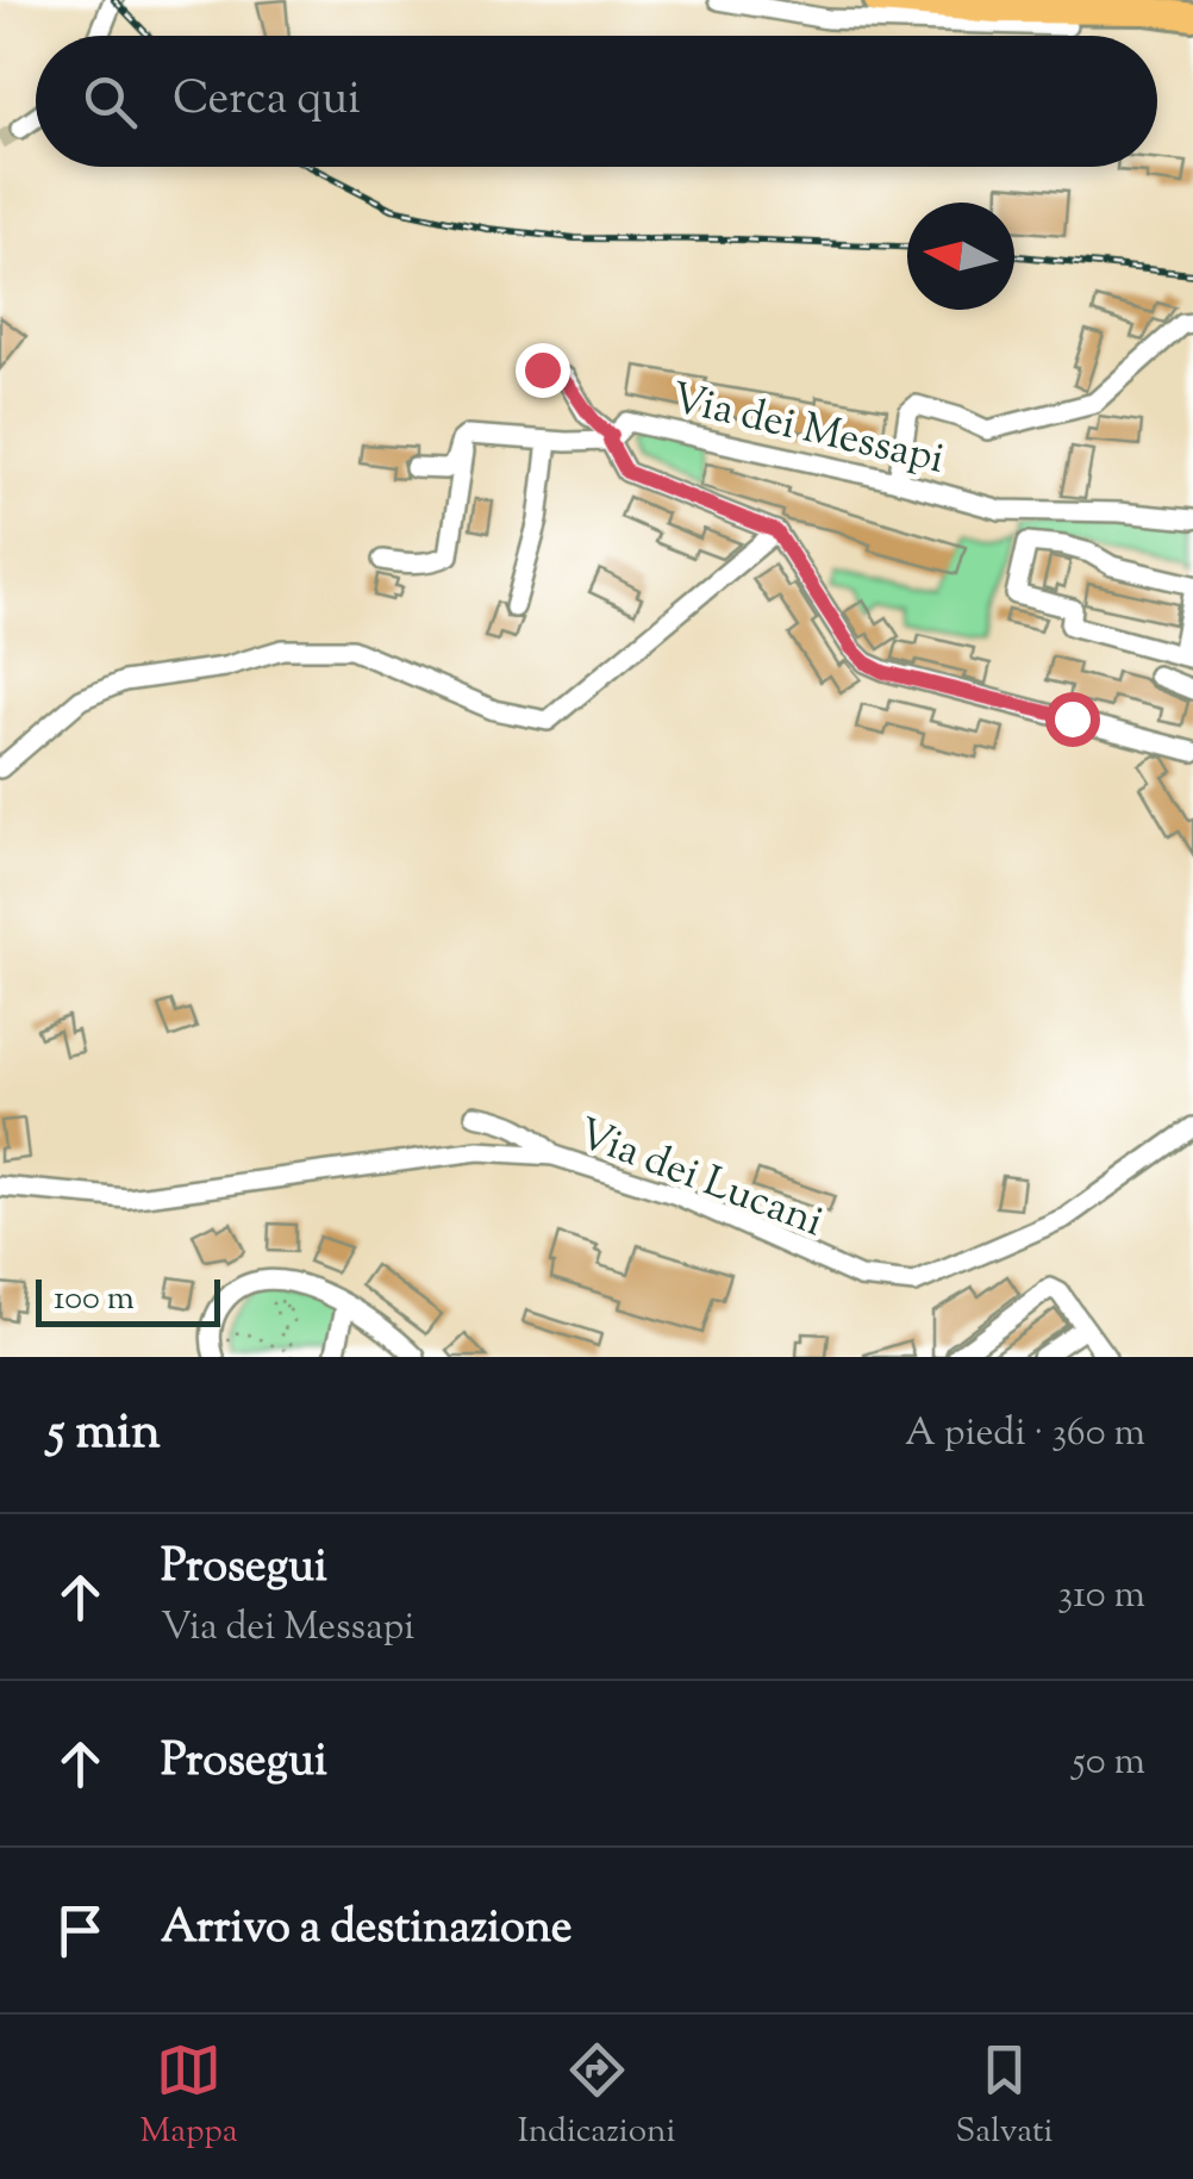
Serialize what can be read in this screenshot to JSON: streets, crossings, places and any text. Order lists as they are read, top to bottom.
{
  "streets": {
    "street": ["Via dei Messapi", "Via dei Lucani"]
  },
  "scale_bar": "100 m",
  "north": "left",
  "page": {
    "search": "Cerca qui",
    "scale": "100 m",
    "heading": ["5 min", "A piedi · 360 m"],
    "list": [
      ["Prosegui", "Via dei Messapi", "310 m"],
      ["Prosegui", "50 m"],
      "Arrivo a destinazione"
    ],
    "nav": ["Mappa", "Indicazioni", "Salvati"]
  }
}
